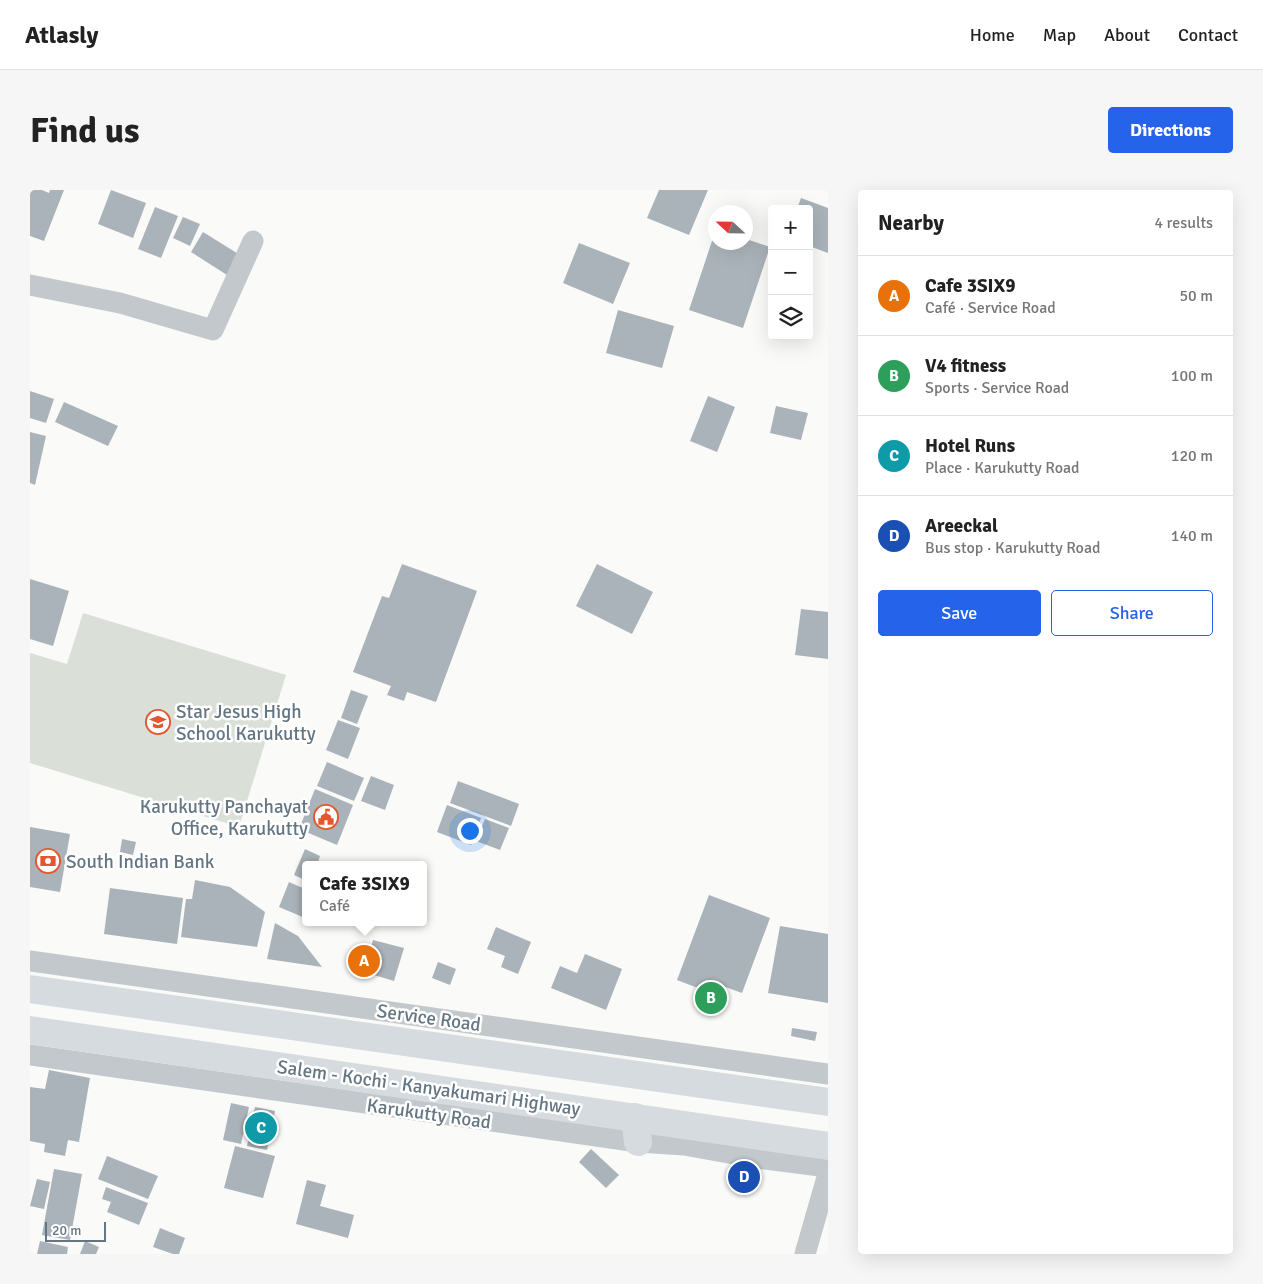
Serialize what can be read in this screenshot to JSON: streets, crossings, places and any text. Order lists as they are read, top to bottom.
{
  "streets": {
    "highway": ["Salem - Kochi - Kanyakumari Highway"],
    "street": ["Service Road", "Karukutty Road"]
  },
  "crossings": [
    ["Salem - Kochi - Kanyakumari Highway", "Karukutty Road"]
  ],
  "places": {
    "school or university": ["Star Jesus High School Karukutty"],
    "public building": ["Karukutty Panchayat Office, Karukutty"],
    "bank": ["South Indian Bank"]
  },
  "scale_bar": "20 m",
  "north": "left",
  "page": {
    "header": "Atlasly",
    "nav": [
      "Home",
      "Map",
      "About",
      "Contact"
    ],
    "buttons": [
      "Directions",
      ["Save", "Share"]
    ],
    "title": "Find us",
    "heading": ["Nearby", "4 results"],
    "map_buttons": ["+", "−"],
    "list": [
      {
        "mark": "A",
        "name": "Cafe 3SIX9",
        "note": "Café · Service Road",
        "value": "50 m"
      },
      {
        "mark": "B",
        "name": "V4 fitness",
        "note": "Sports · Service Road",
        "value": "100 m"
      },
      {
        "mark": "C",
        "name": "Hotel Runs",
        "note": "Place · Karukutty Road",
        "value": "120 m"
      },
      {
        "mark": "D",
        "name": "Areeckal",
        "note": "Bus stop · Karukutty Road",
        "value": "140 m"
      }
    ],
    "popup": ["Cafe 3SIX9", "Café"],
    "pins": [
      "A",
      "B",
      "C",
      "D"
    ],
    "scale": "20 m"
  }
}
